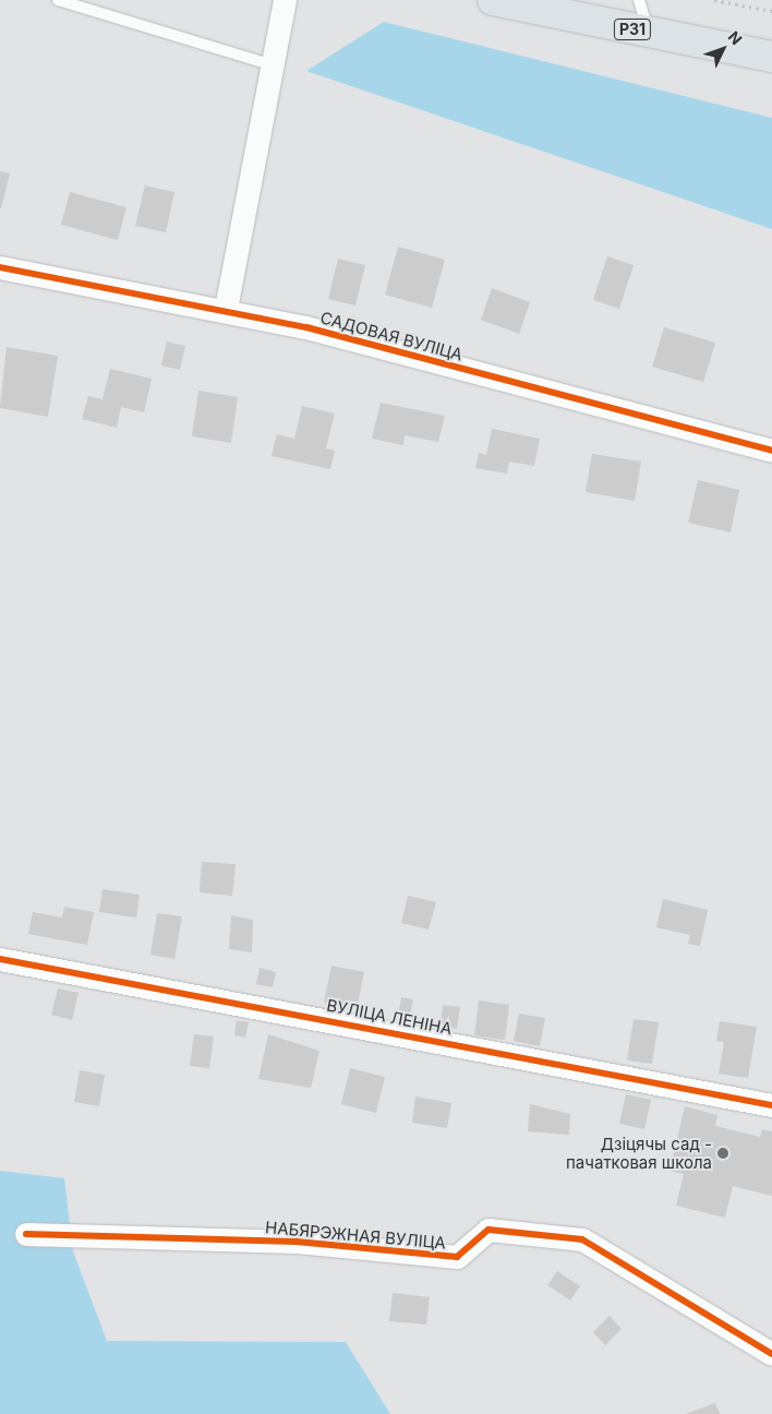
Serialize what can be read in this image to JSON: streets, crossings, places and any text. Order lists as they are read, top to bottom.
{
  "streets": {
    "main road": ["Р31"],
    "street": ["САДОВАЯ ВУЛІЦА", "ВУЛІЦА ЛЕНІНА", "НАБЯРЭЖНАЯ ВУЛІЦА"]
  },
  "places": ["Дзіцячы сад - пачатковая школа"],
  "north": "top right"
}
